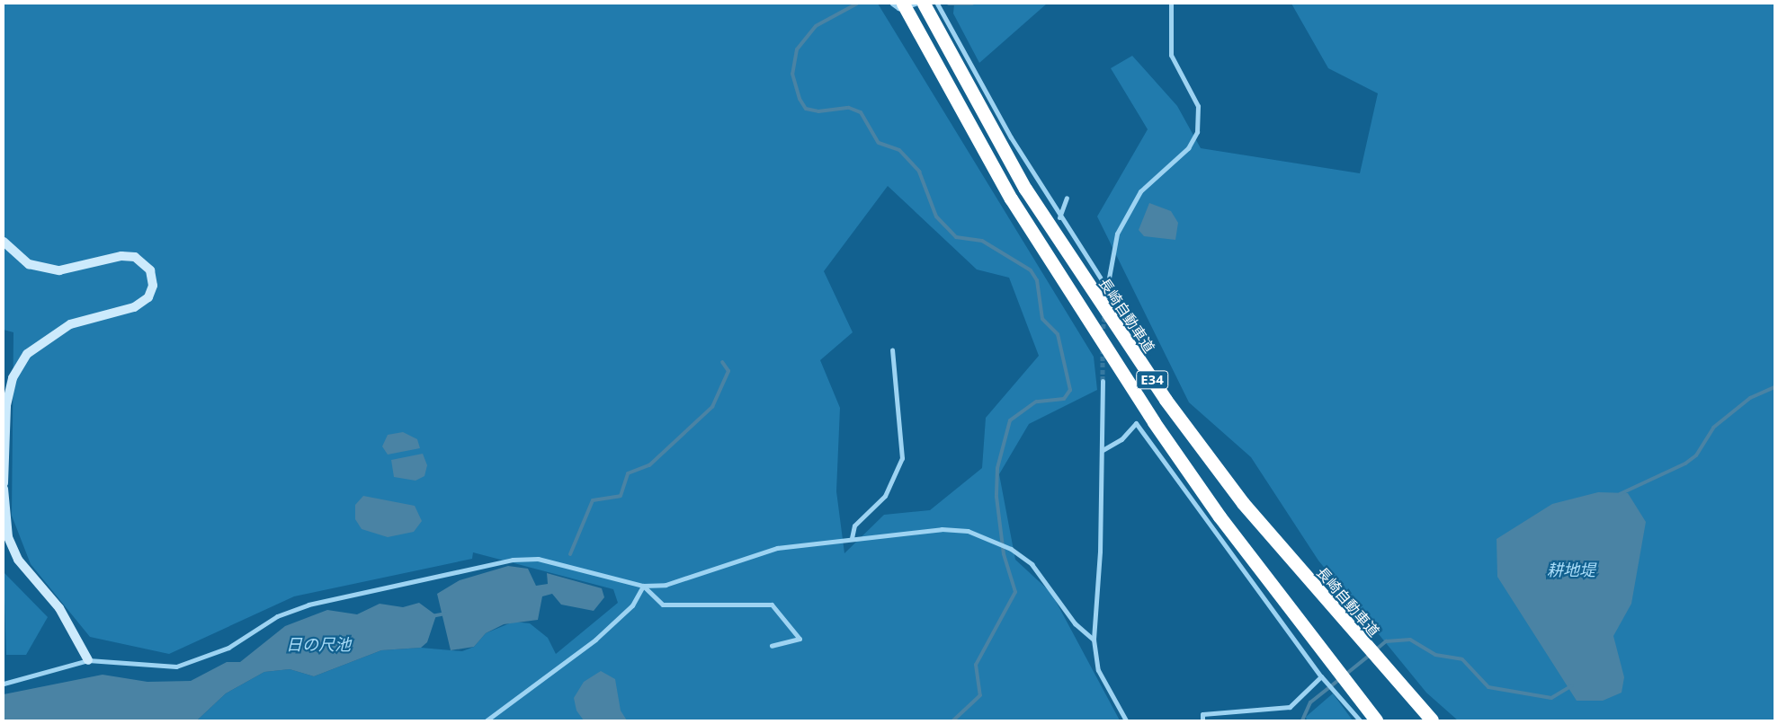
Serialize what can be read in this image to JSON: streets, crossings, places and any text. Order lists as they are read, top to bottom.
{
  "streets": {
    "highway": ["長崎自動車道", "E34"]
  },
  "water": ["耕地堤", "日の尺池"]
}
